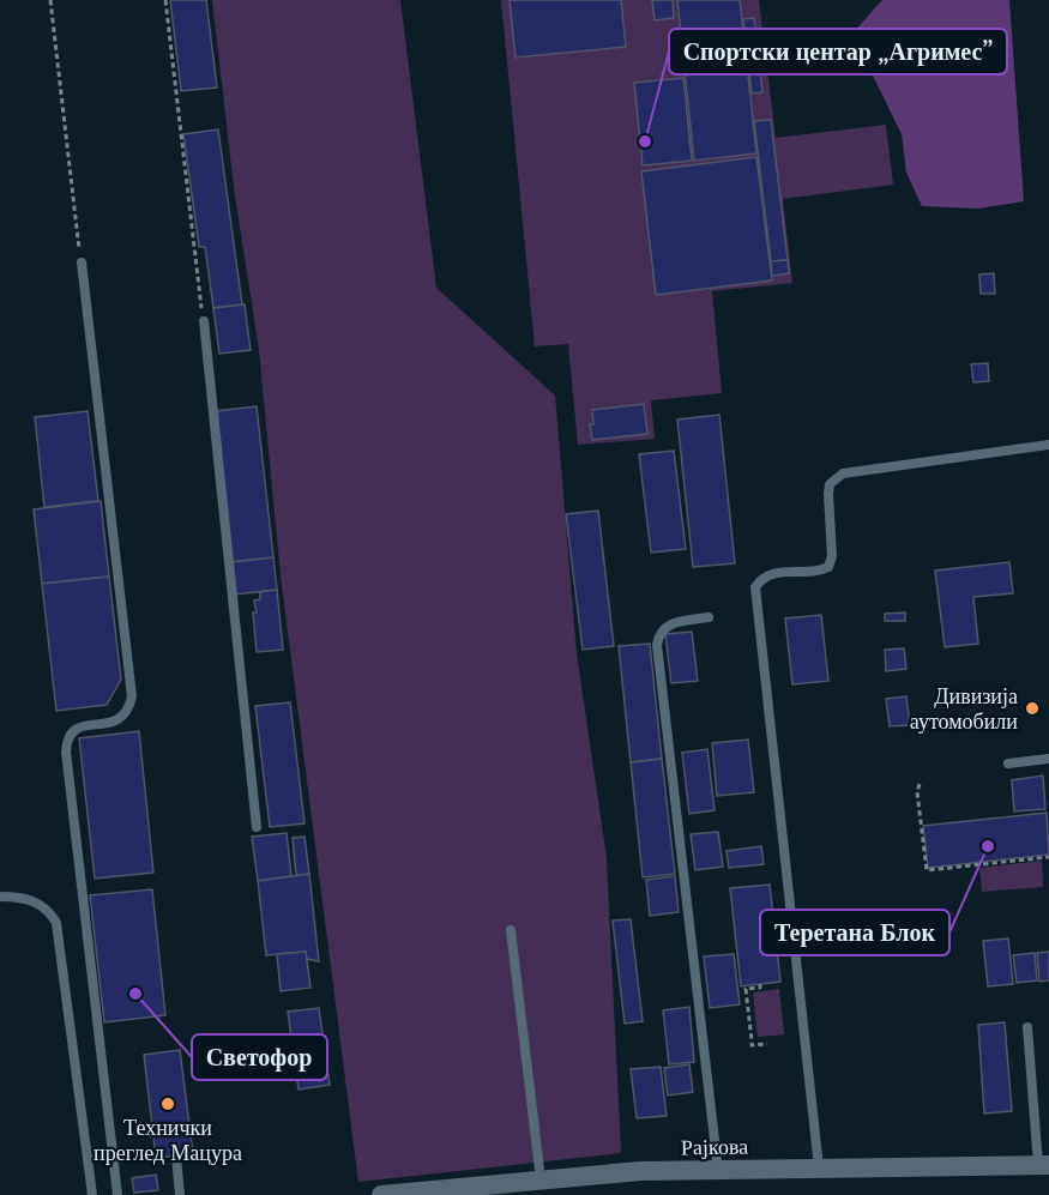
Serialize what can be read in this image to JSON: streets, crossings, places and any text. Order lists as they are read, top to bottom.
{
  "streets": {
    "street": ["Рајкова"]
  },
  "places": [
    "Спортски центар „Агримес”",
    "Дивизија аутомобили",
    "Теретана Блок",
    "Светофор",
    "Технички преглед Мацура"
  ]
}
